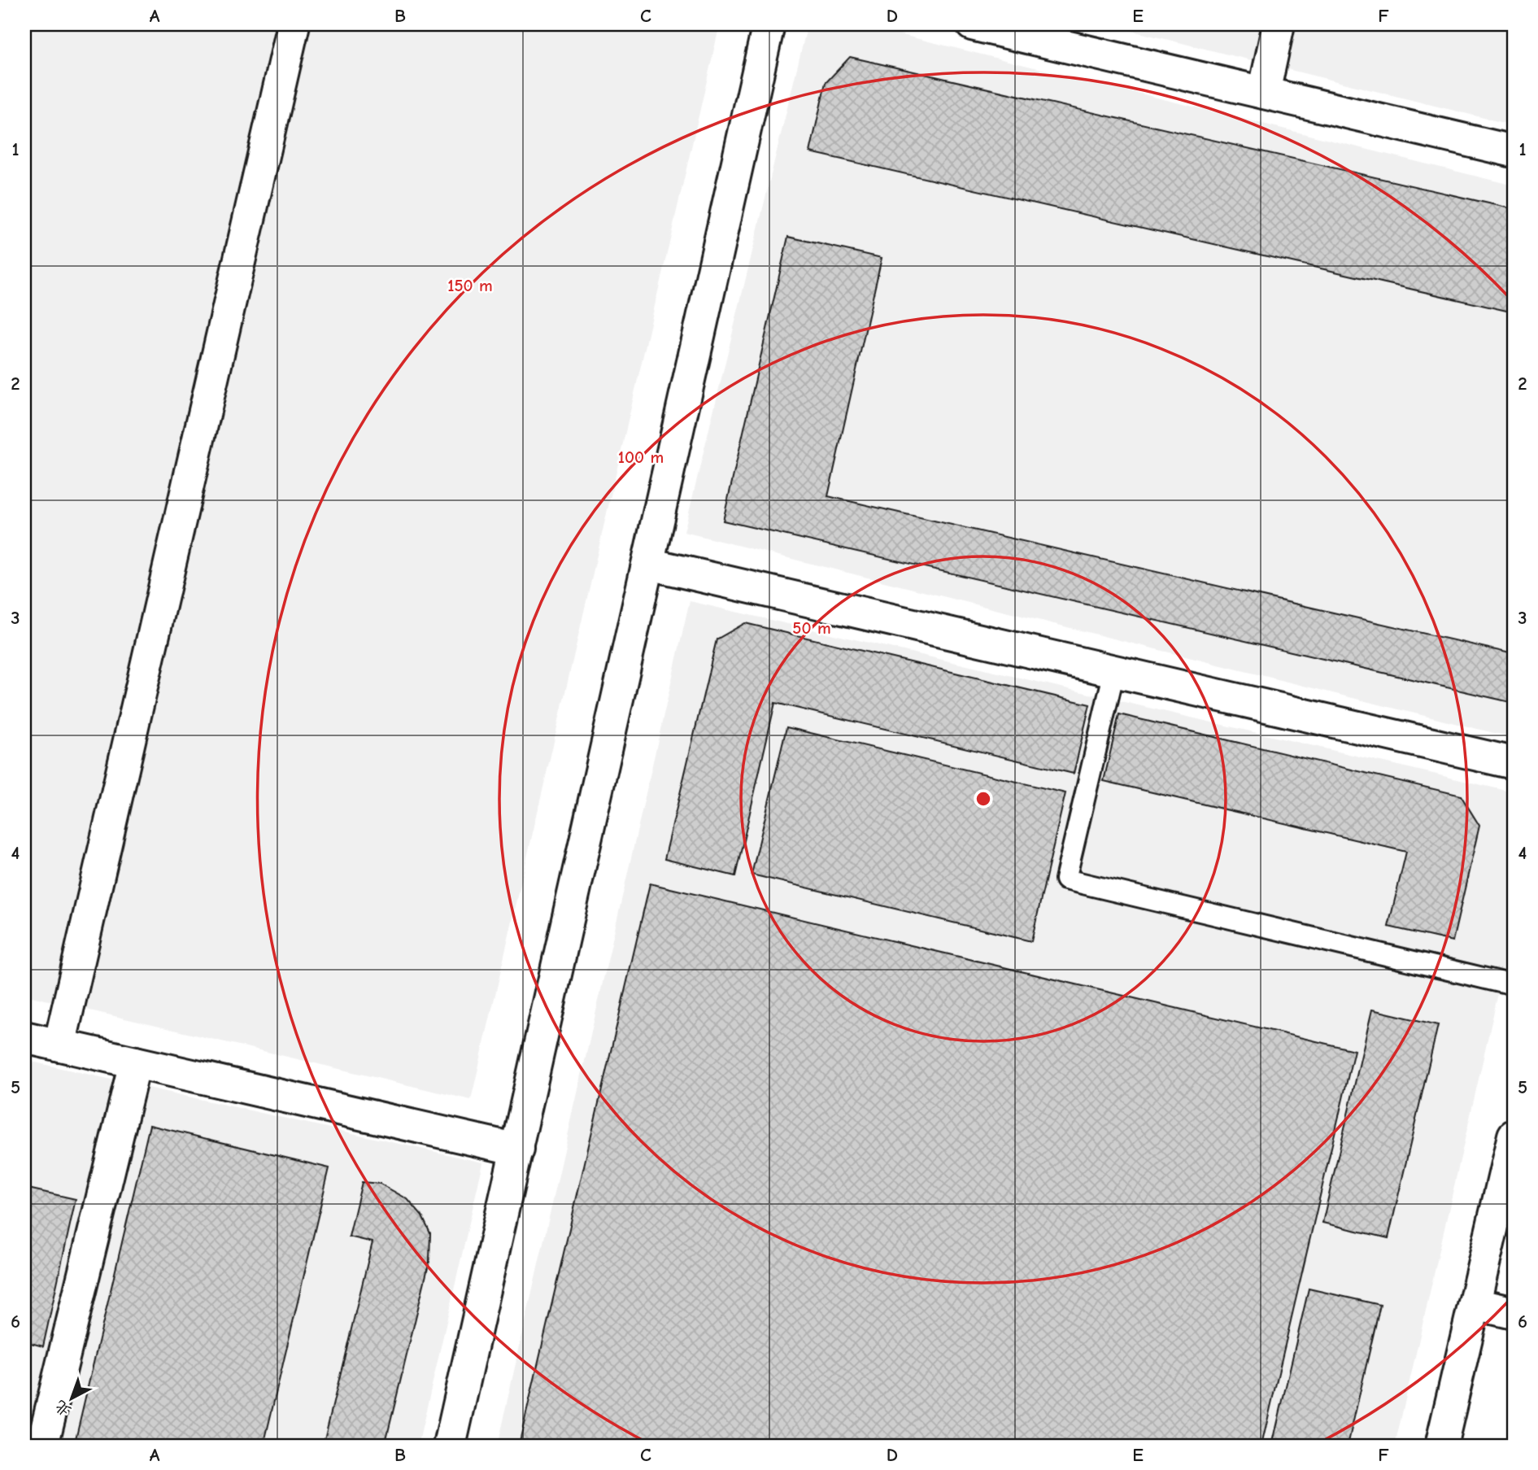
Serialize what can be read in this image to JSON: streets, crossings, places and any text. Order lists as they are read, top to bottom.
{
  "north": "bottom left",
  "grid": {
    "columns": [
      "A",
      "B",
      "C",
      "D",
      "E",
      "F"
    ],
    "rows": [
      "1",
      "2",
      "3",
      "4",
      "5",
      "6"
    ]
  },
  "rings": ["150 m", "100 m", "50 m"]
}
